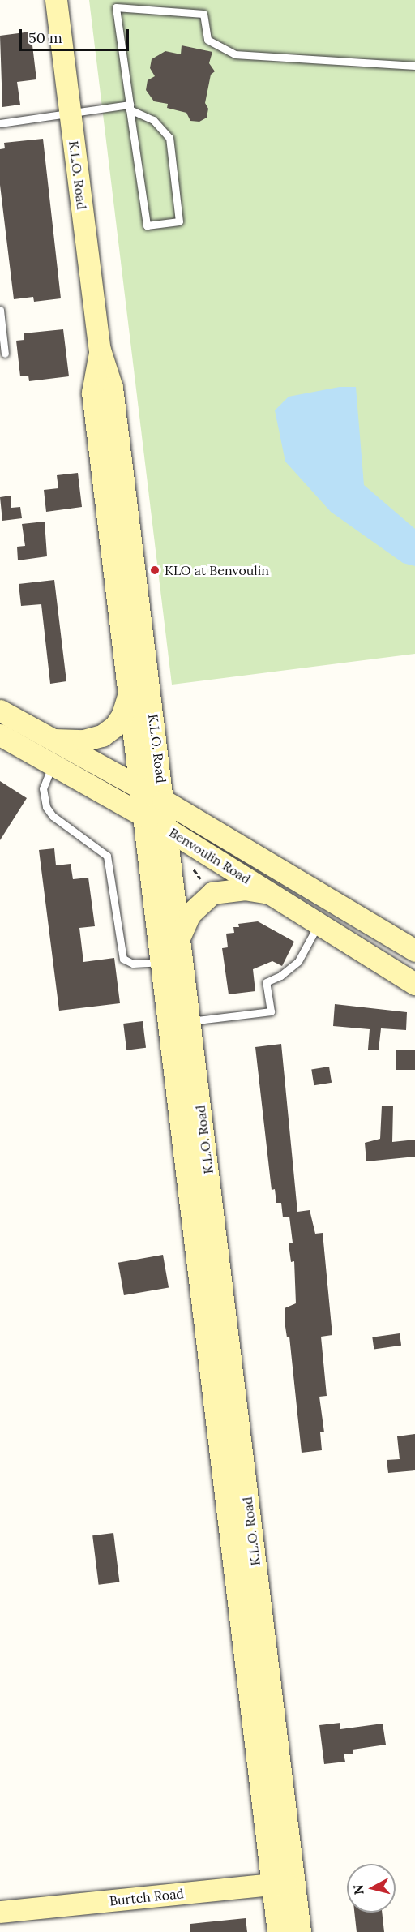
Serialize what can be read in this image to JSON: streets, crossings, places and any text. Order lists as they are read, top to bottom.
{
  "streets": {
    "main road": ["K.L.O. Road", "Benvoulin Road", "Burtch Road"]
  },
  "crossings": [
    ["K.L.O. Road", "Benvoulin Road"],
    ["K.L.O. Road", "Burtch Road"]
  ],
  "places": ["KLO at Benvoulin"],
  "scale_bar": "50 m",
  "north": "left"
}
